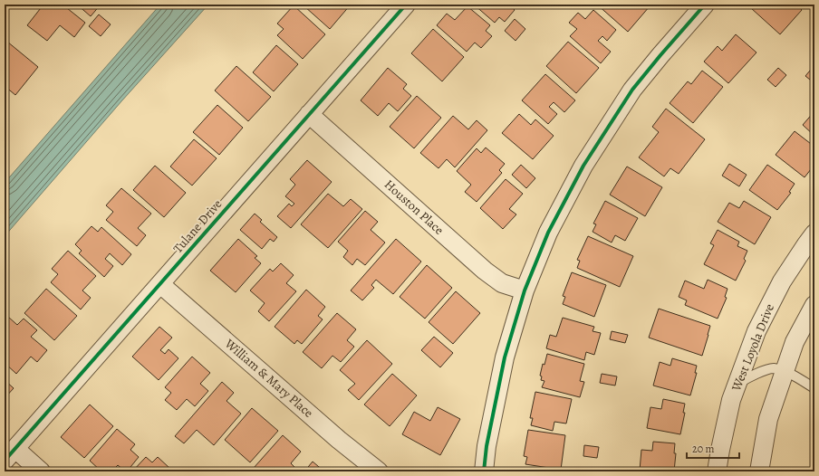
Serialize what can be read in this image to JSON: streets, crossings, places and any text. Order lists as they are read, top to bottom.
{
  "streets": {
    "street": [
      "Houston Place",
      "Tulane Drive",
      "West Loyola Drive",
      "William & Mary Place"
    ]
  },
  "crossings": [
    ["Houston Place", "Tulane Drive"],
    ["Tulane Drive", "William & Mary Place"]
  ],
  "scale_bar": "20 m"
}
